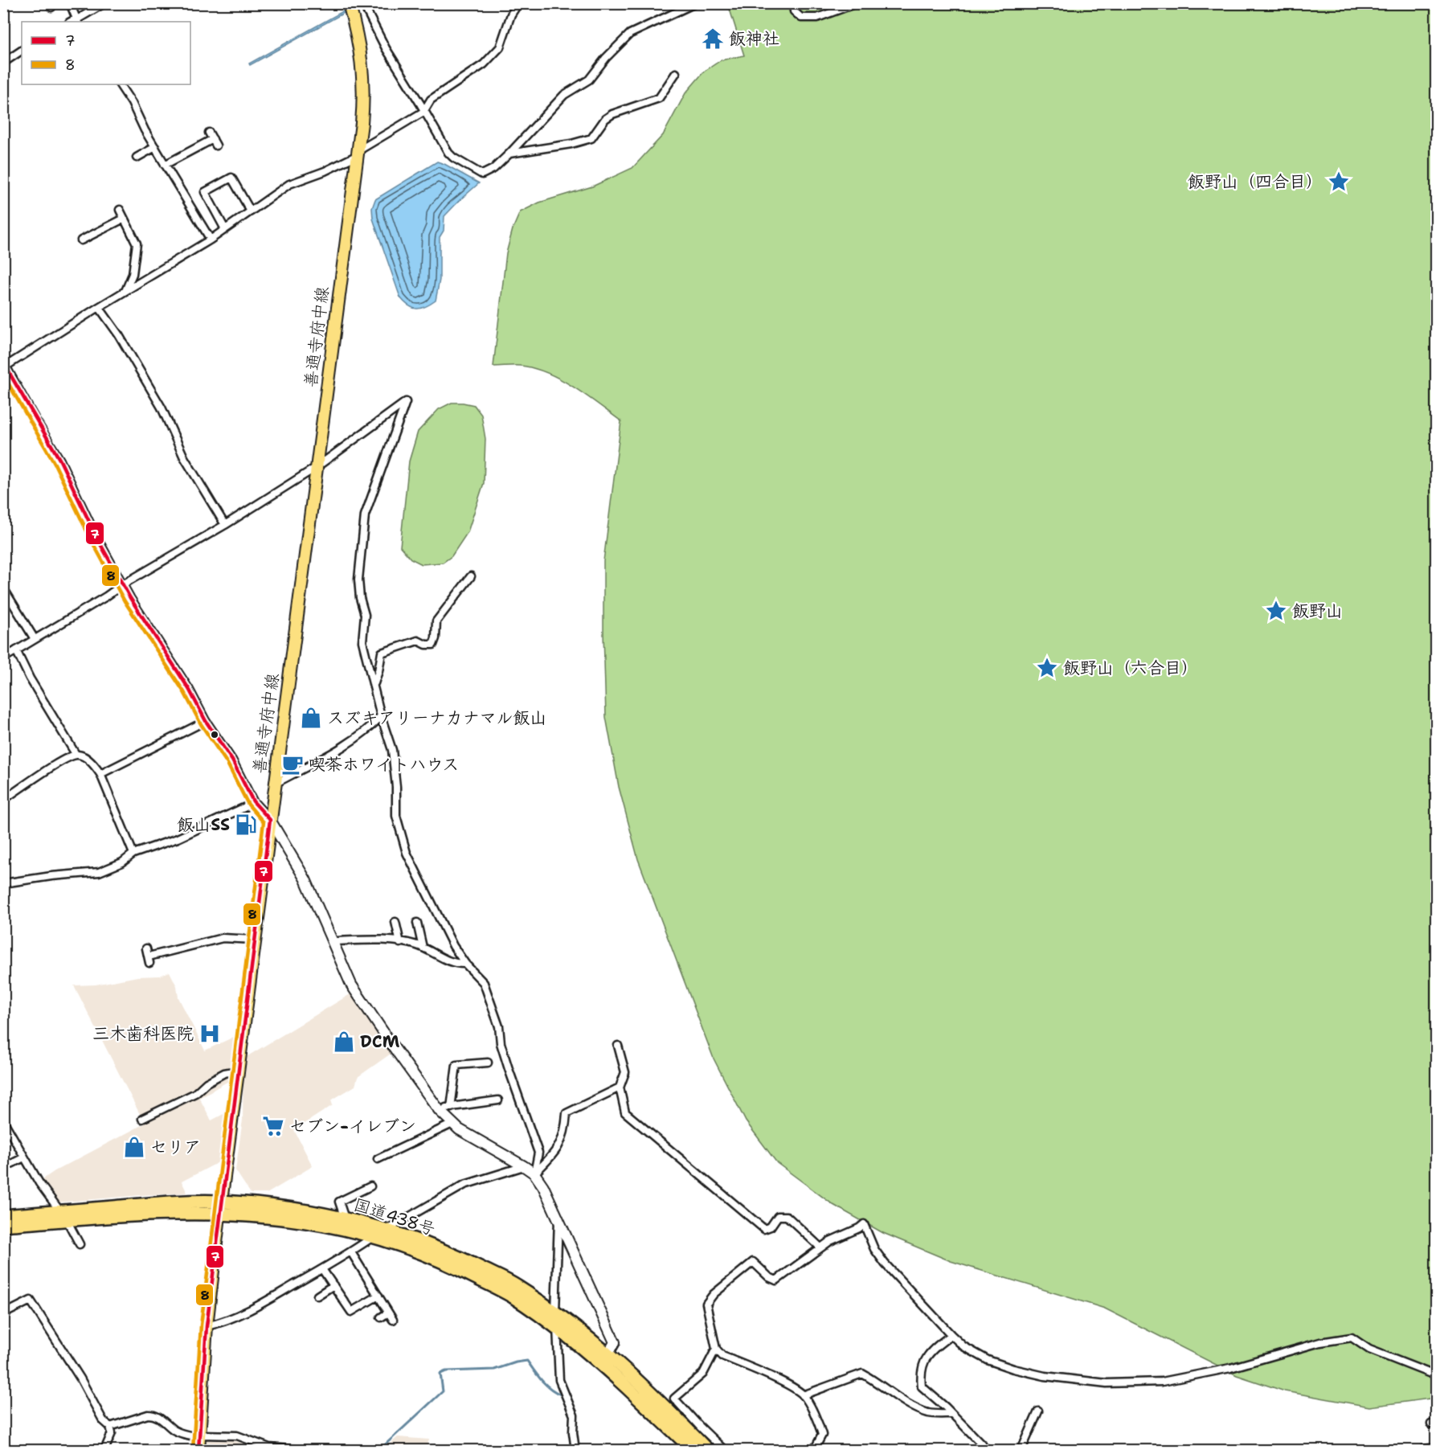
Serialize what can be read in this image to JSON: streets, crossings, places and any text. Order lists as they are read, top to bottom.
{
  "streets": {
    "highway": ["国道438号"],
    "main road": ["善通寺府中線"]
  },
  "crossings": [
    ["善通寺府中線", "国道438号"]
  ],
  "places": {
    "temple": ["飯神社"],
    "place": ["飯野山（四合目）", "飯野山", "飯野山（六合目）"],
    "shop": ["スズキアリーナカナマル飯山", "DCM", "セリア"],
    "cafe": ["喫茶ホワイトハウス"],
    "fuel station": ["飯山SS"],
    "hospital": ["三木歯科医院"],
    "supermarket": ["セブン-イレブン"]
  },
  "lines": ["transit line 7", "transit line 8"],
  "legend": ["7", "8"]
}
